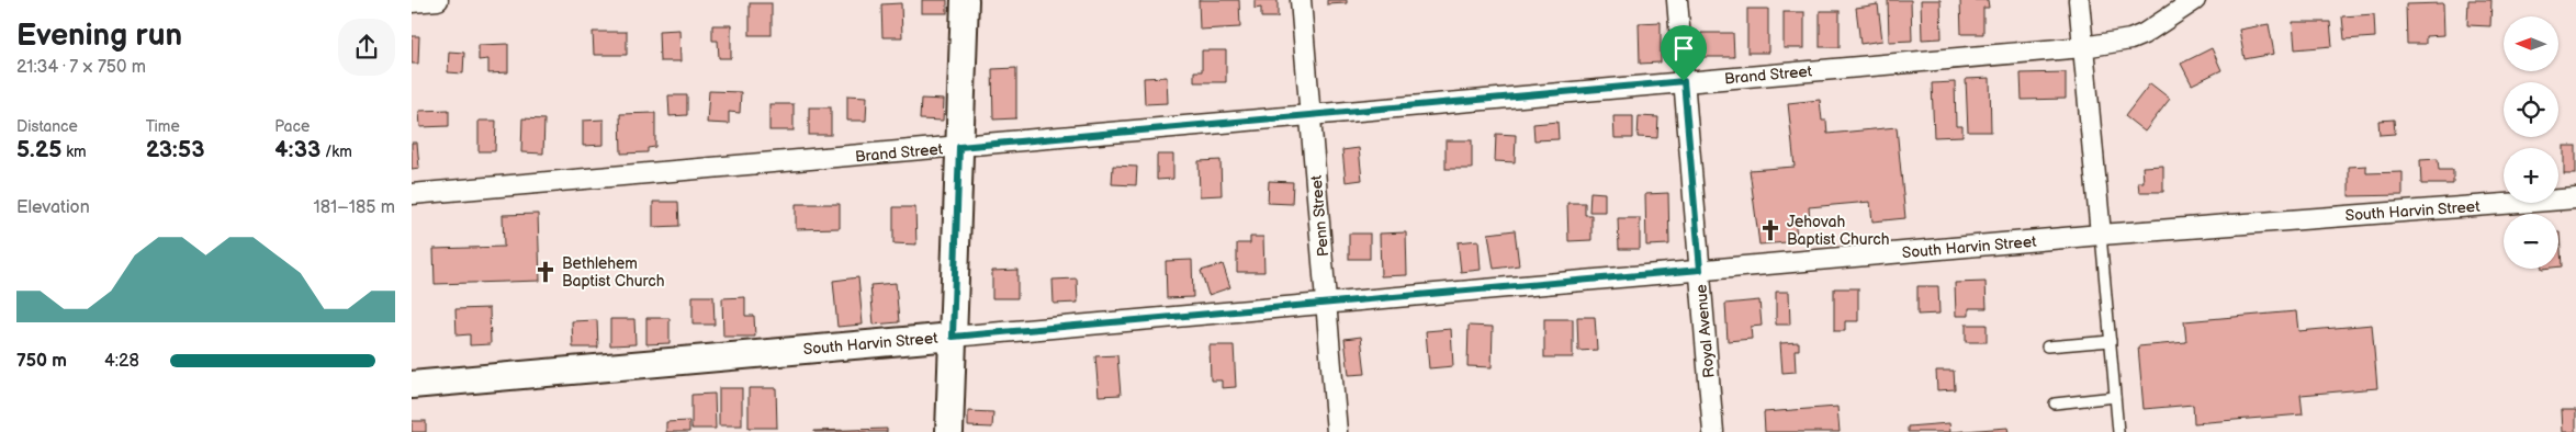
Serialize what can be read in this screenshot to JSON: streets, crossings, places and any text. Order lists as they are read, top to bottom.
{
  "streets": {
    "street": [
      "Brand Street",
      "South Harvin Street",
      "Penn Street",
      "Royal Avenue"
    ]
  },
  "crossings": [
    ["Brand Street", "Penn Street"],
    ["Brand Street", "Royal Avenue"],
    ["South Harvin Street", "Penn Street"],
    ["South Harvin Street", "Royal Avenue"]
  ],
  "places": {
    "church": ["Jehovah Baptist Church", "Bethlehem Baptist Church"]
  },
  "north": "left",
  "page": {
    "heading": ["Evening run", "21:34 · 7 × 750 m"],
    "map_buttons": ["+", "−"],
    "stats": [
      ["Distance", "5.25 km"],
      ["Time", "23:53"],
      ["Pace", "4:33 /km"]
    ],
    "chart": ["Elevation", "181–185 m"],
    "list": [
      {
        "name": "750 m",
        "note": "4:28"
      }
    ]
  }
}
